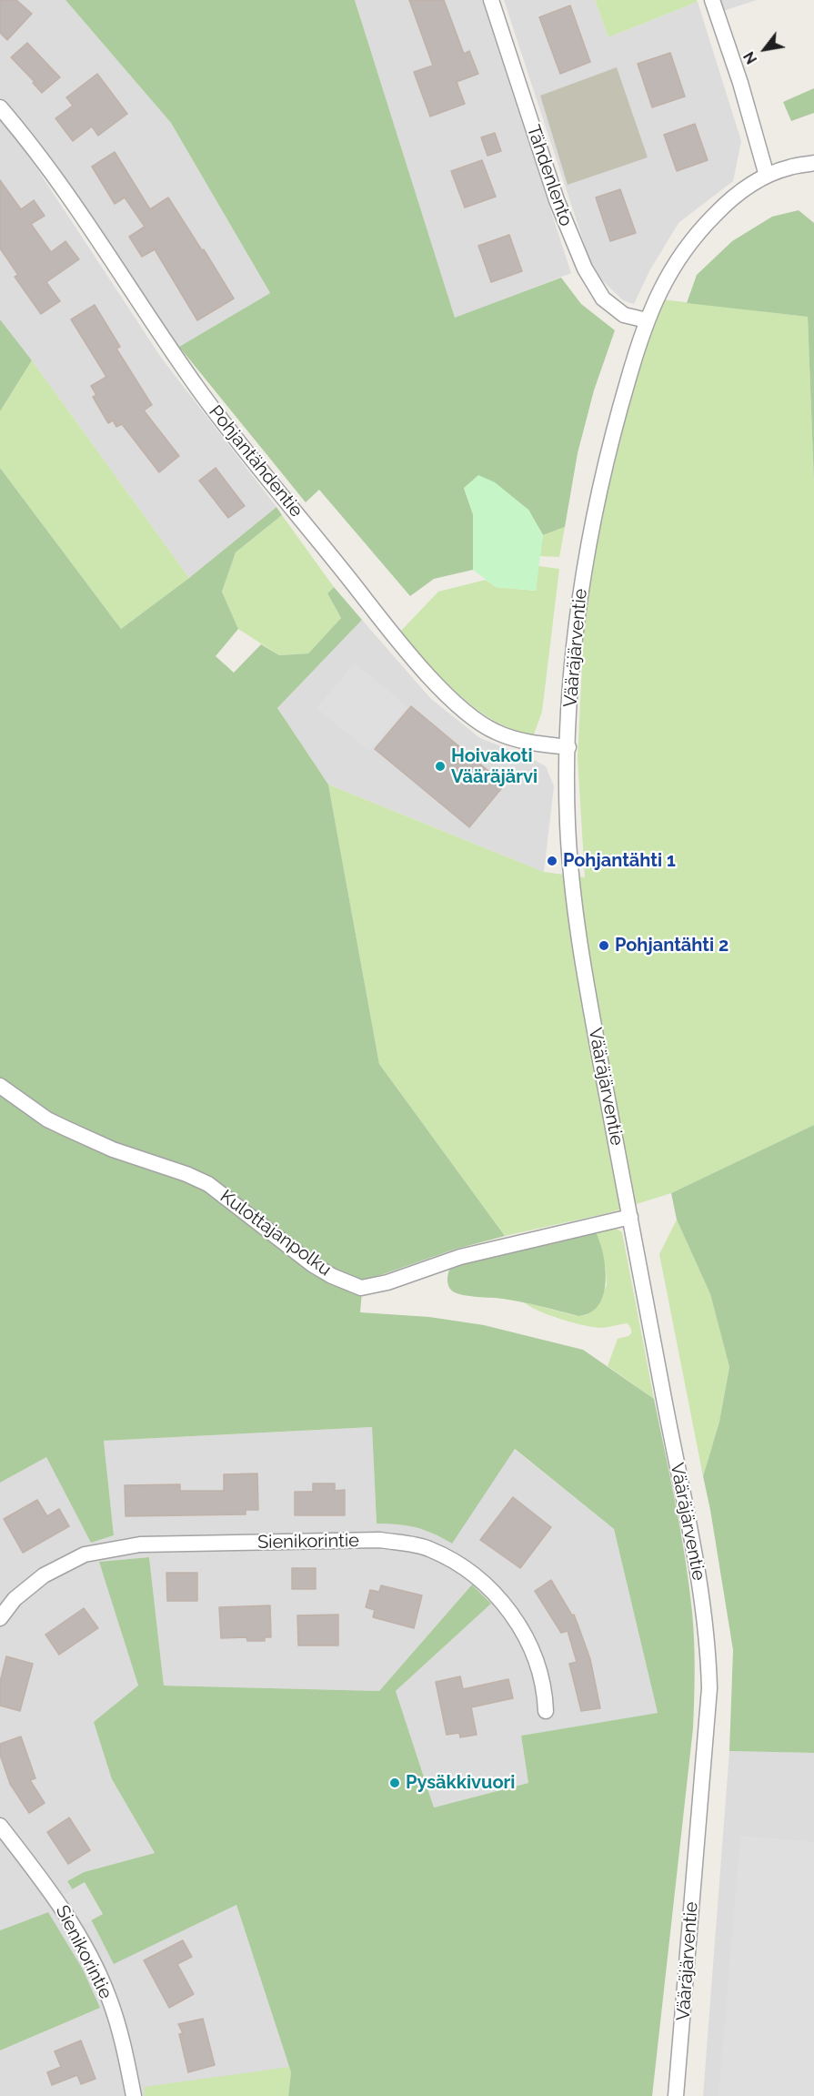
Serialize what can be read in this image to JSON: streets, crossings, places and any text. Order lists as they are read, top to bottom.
{
  "streets": {
    "street": [
      "Tähdenlento",
      "Pohjantähdentie",
      "Vääräjärventie",
      "Kulottajanpolku",
      "Sienikorintie"
    ]
  },
  "crossings": [
    ["Tähdenlento", "Vääräjärventie"],
    ["Pohjantähdentie", "Vääräjärventie"],
    ["Vääräjärventie", "Kulottajanpolku"]
  ],
  "places": [
    "Hoivakoti Vääräjärvi",
    "Pohjantähti 1",
    "Pohjantähti 2",
    "Pysäkkivuori"
  ],
  "north": "bottom left"
}
